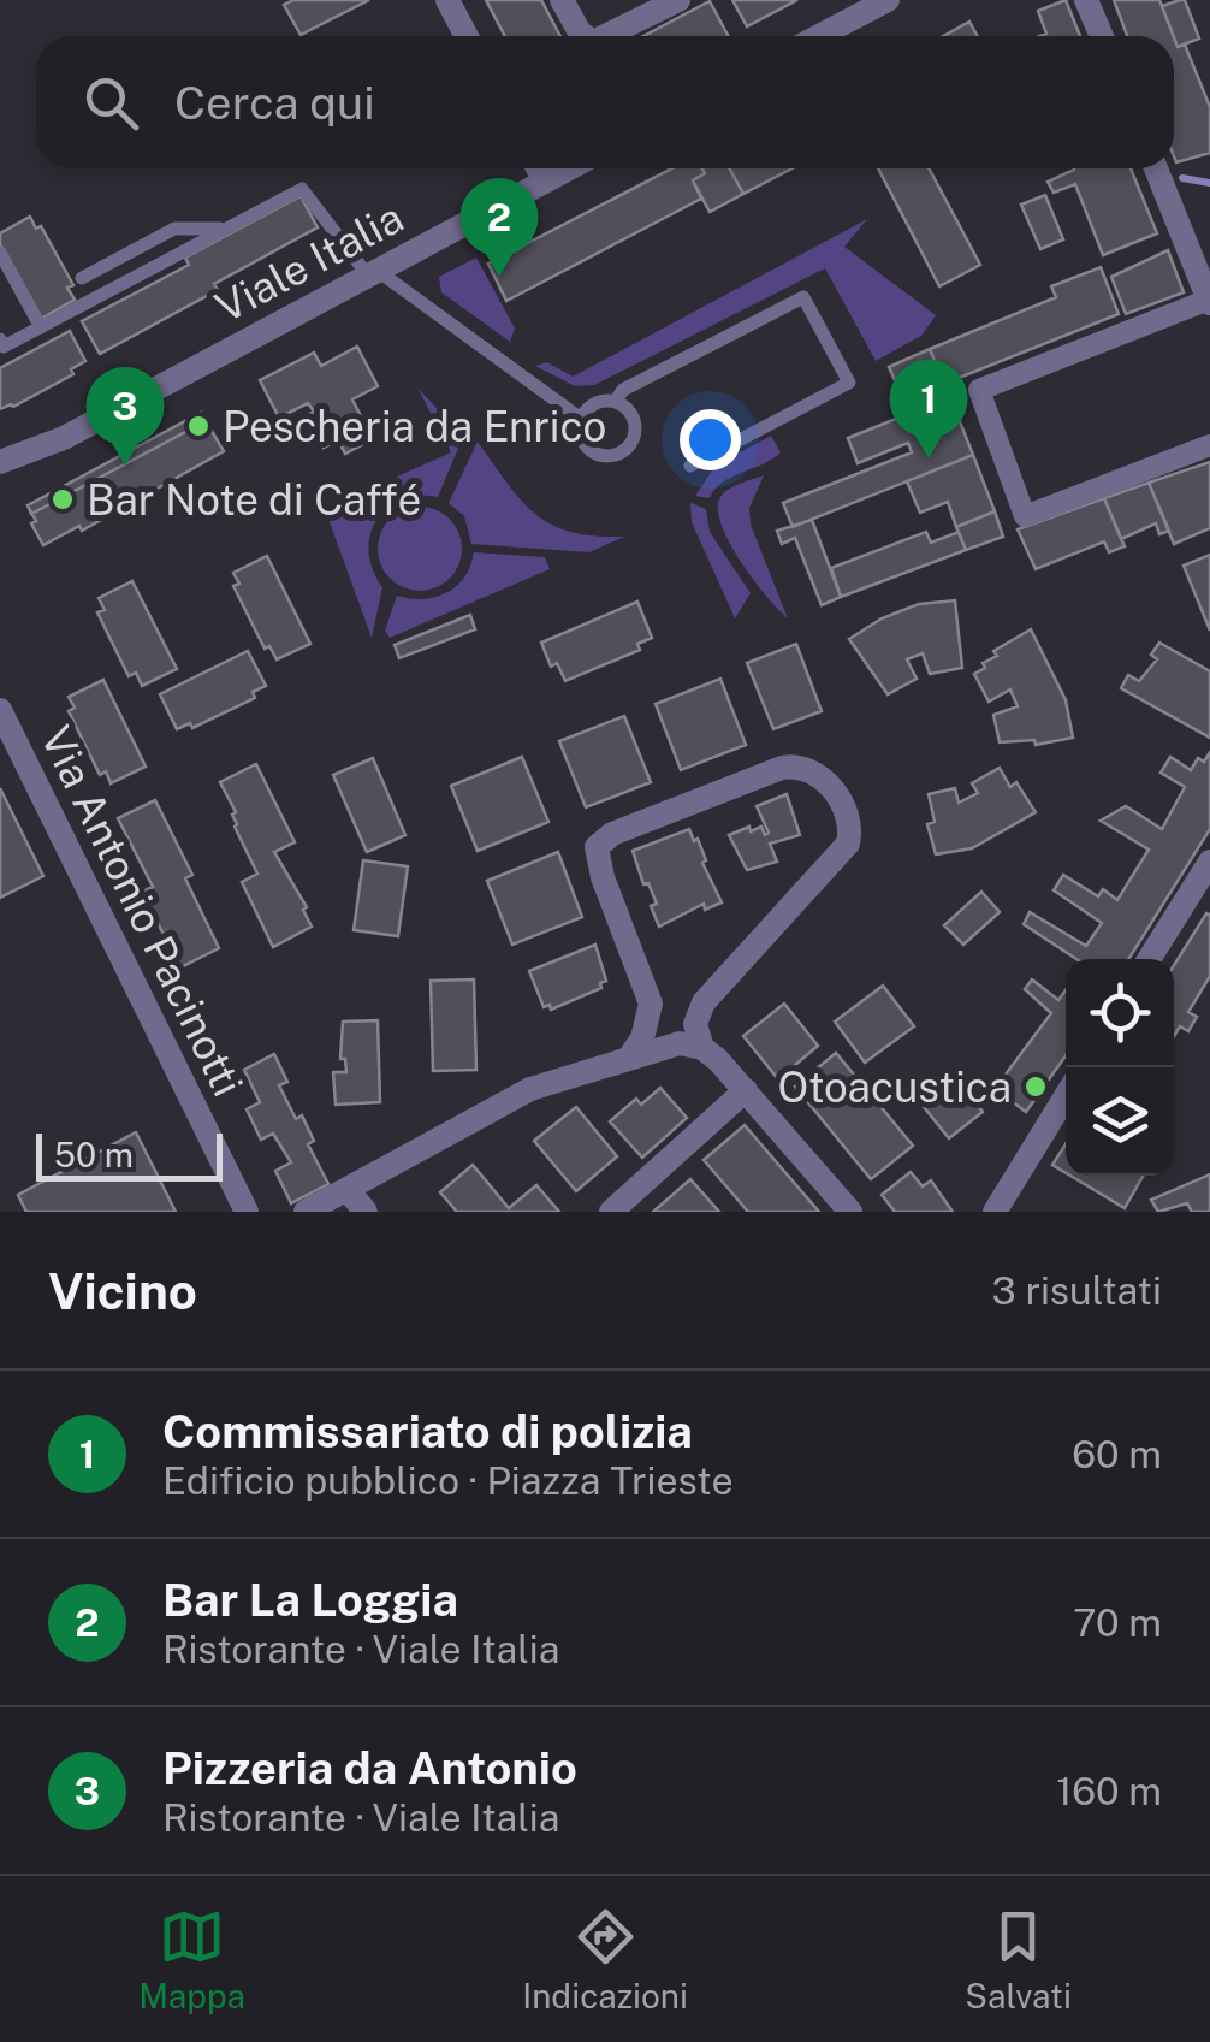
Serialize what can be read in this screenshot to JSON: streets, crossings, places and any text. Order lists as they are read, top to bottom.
{
  "streets": {
    "street": ["Viale Italia", "Via Antonio Pacinotti"]
  },
  "places": ["Pescheria da Enrico", "Bar Note di Caffé", "Otoacustica"],
  "scale_bar": "50 m",
  "page": {
    "search": "Cerca qui",
    "pins": ["2", "1", "3"],
    "scale": "50 m",
    "heading": ["Vicino", "3 risultati"],
    "list": [
      {
        "mark": "1",
        "name": "Commissariato di polizia",
        "note": "Edificio pubblico · Piazza Trieste",
        "value": "60 m"
      },
      {
        "mark": "2",
        "name": "Bar La Loggia",
        "note": "Ristorante · Viale Italia",
        "value": "70 m"
      },
      {
        "mark": "3",
        "name": "Pizzeria da Antonio",
        "note": "Ristorante · Viale Italia",
        "value": "160 m"
      }
    ],
    "nav": ["Mappa", "Indicazioni", "Salvati"]
  }
}
